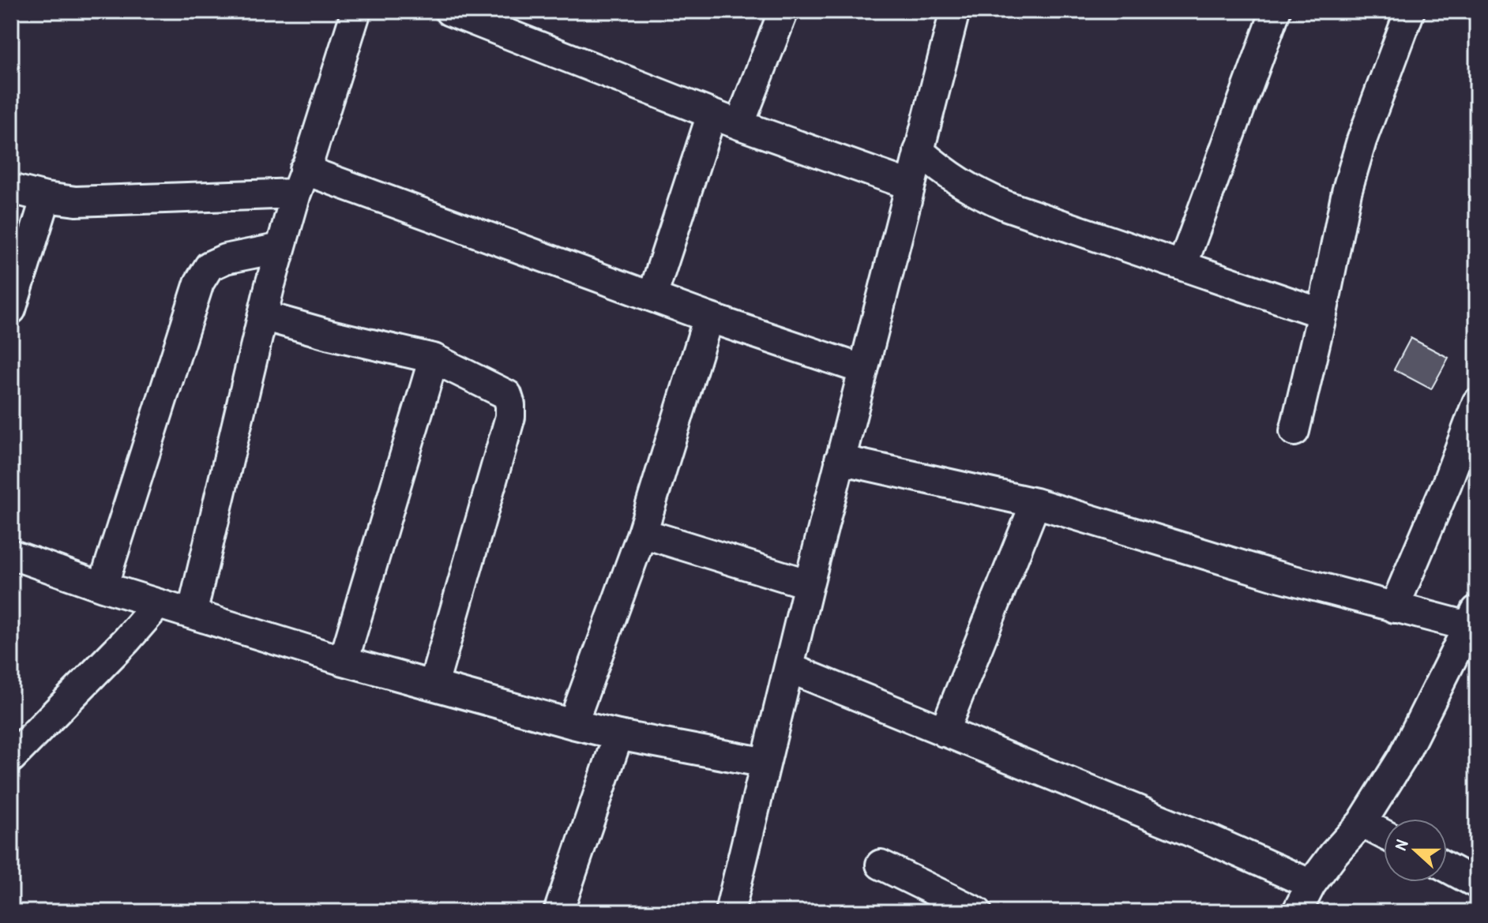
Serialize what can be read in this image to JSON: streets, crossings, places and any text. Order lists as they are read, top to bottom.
{
  "north": "left"
}
